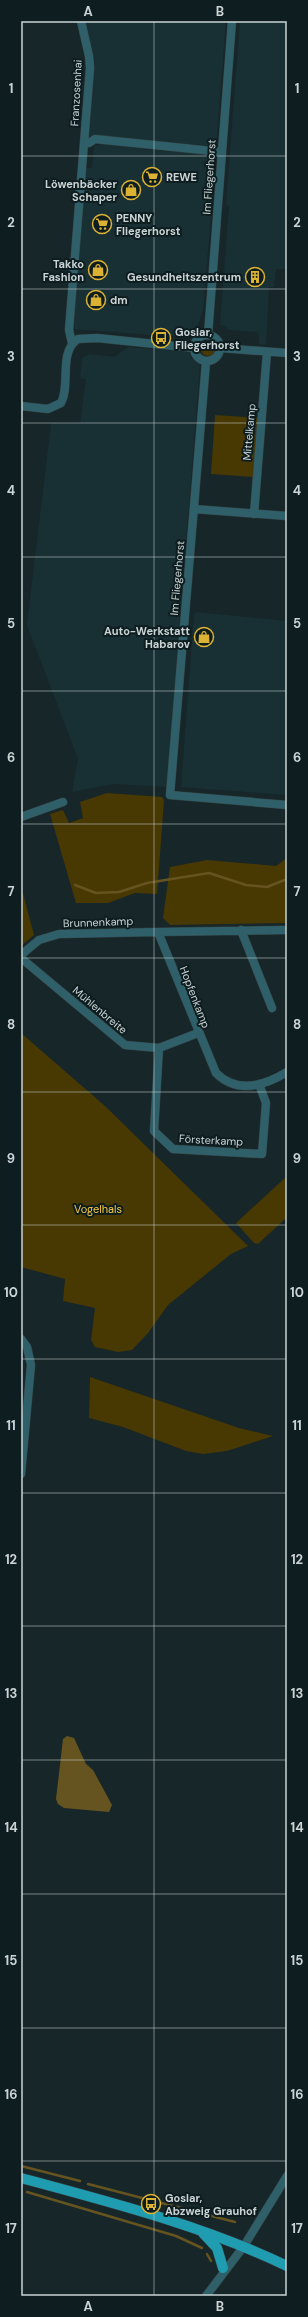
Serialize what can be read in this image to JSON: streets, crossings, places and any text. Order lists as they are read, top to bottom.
{
  "streets": {
    "street": [
      "Franzosenhai",
      "Im Fliegerhorst",
      "Mittelkamp",
      "Brunnenkamp",
      "Hopfenkamp",
      "Mühlenbreite",
      "Försterkamp"
    ]
  },
  "crossings": [
    ["Brunnenkamp", "Hopfenkamp"],
    ["Hopfenkamp", "Mühlenbreite"],
    ["Hopfenkamp", "Försterkamp"],
    ["Mühlenbreite", "Försterkamp"]
  ],
  "parks": ["Vogelhals"],
  "places": {
    "supermarket": ["REWE", "PENNY Fliegerhorst"],
    "shop": [
      "Löwenbäcker Schaper",
      "Takko Fashion",
      "dm",
      "Auto-Werkstatt Habarov"
    ],
    "building": ["Gesundheitszentrum"],
    "bus stop": ["Goslar, Fliegerhorst", "Goslar, Abzweig Grauhof"]
  },
  "grid": {
    "columns": ["A", "B"],
    "rows": [
      "1",
      "2",
      "3",
      "4",
      "5",
      "6",
      "7",
      "8",
      "9",
      "10",
      "11",
      "12",
      "13",
      "14",
      "15",
      "16",
      "17"
    ]
  }
}
